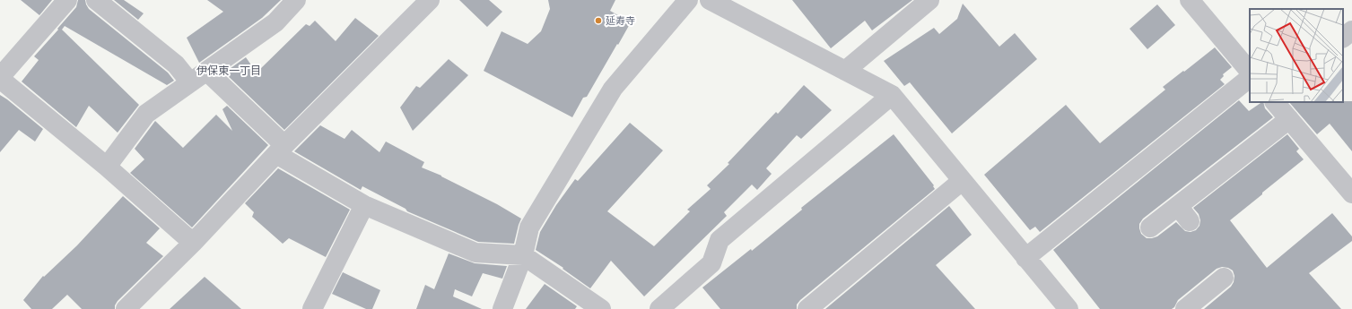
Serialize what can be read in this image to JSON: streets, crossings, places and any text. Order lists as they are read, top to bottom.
{
  "districts": ["伊保東一丁目"],
  "places": ["延寿寺"]
}
